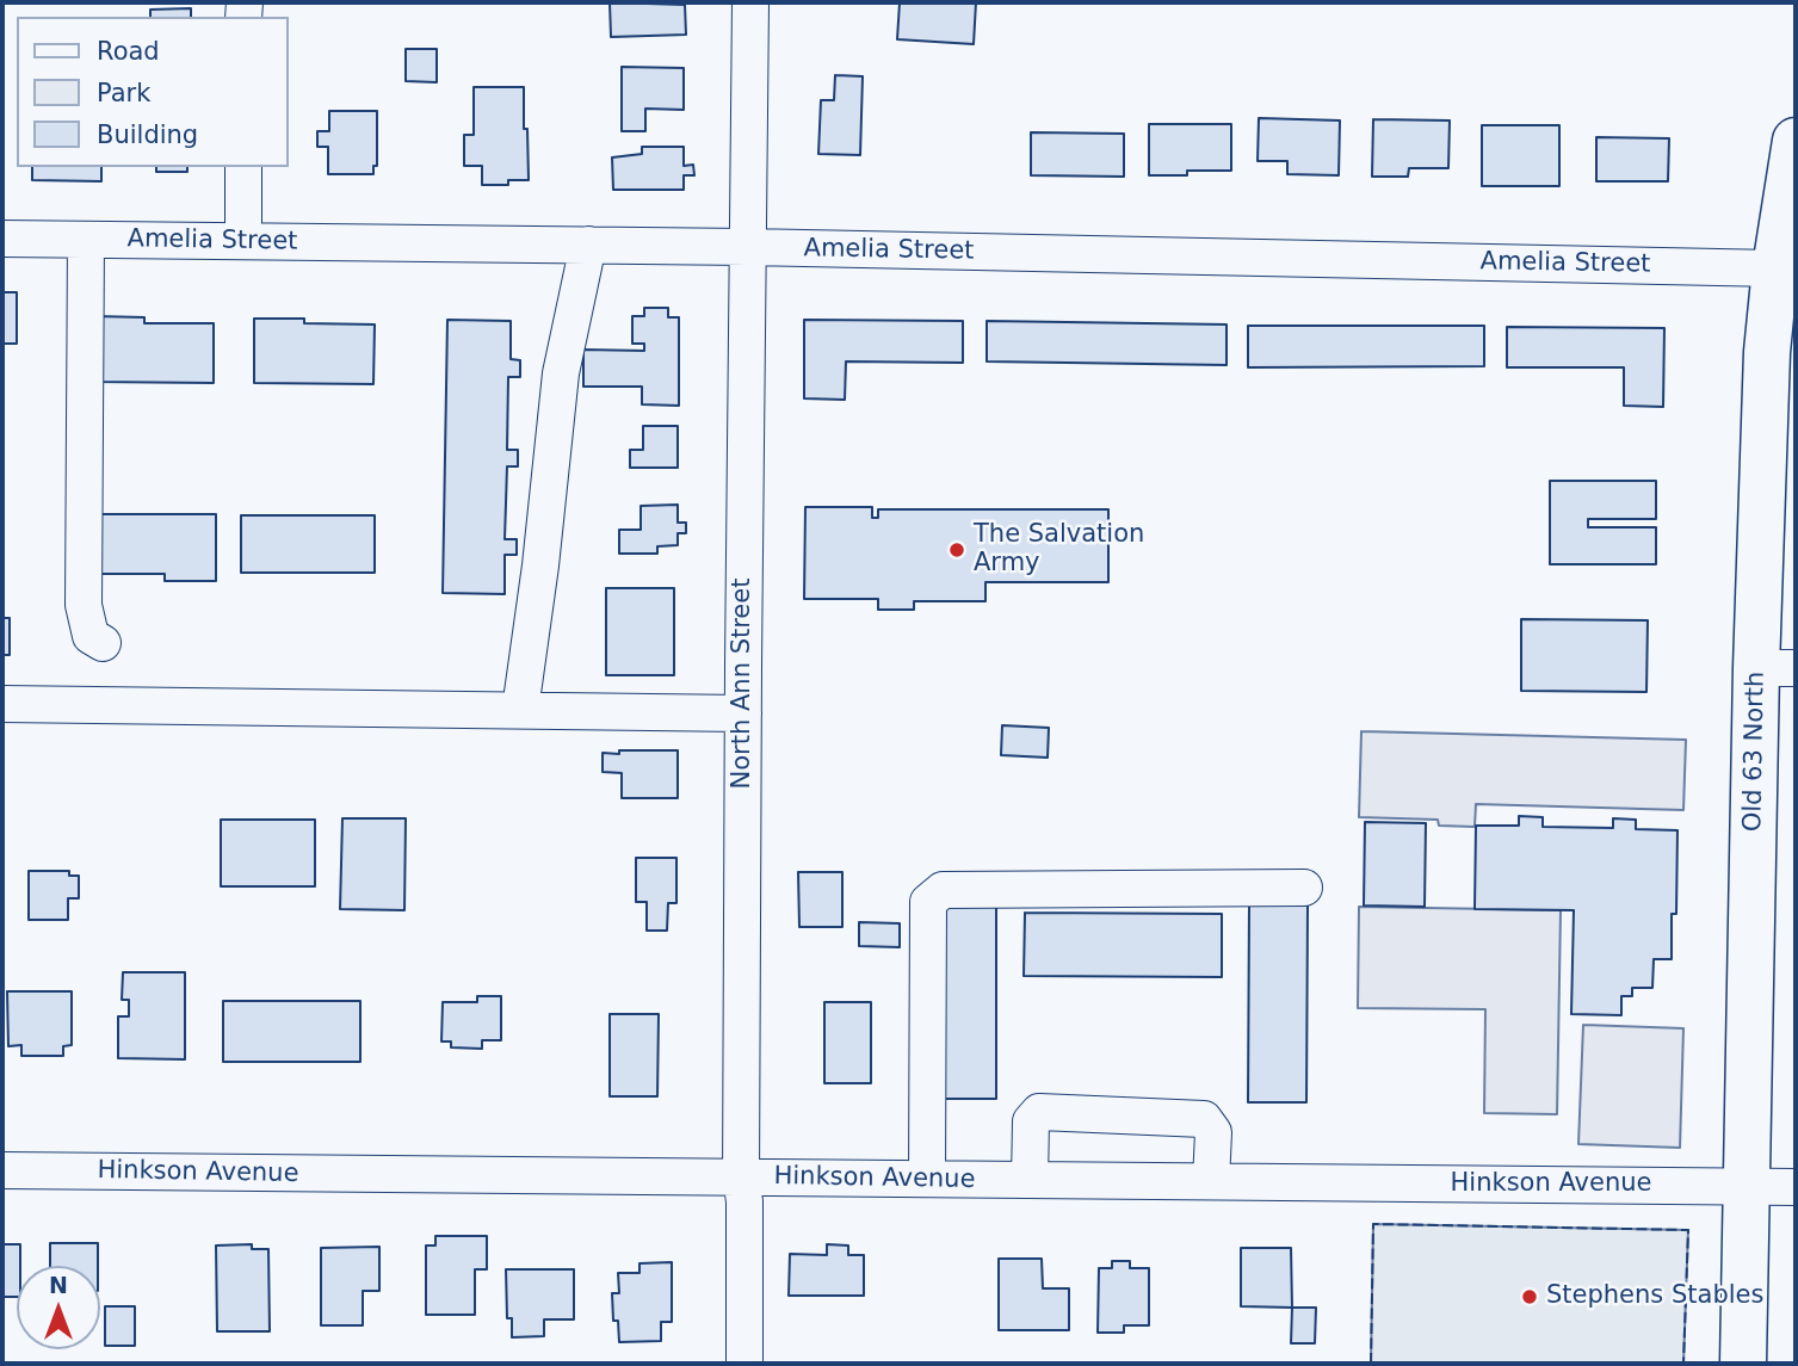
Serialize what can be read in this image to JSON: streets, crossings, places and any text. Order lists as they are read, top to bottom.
{
  "streets": {
    "main road": ["Old 63 North"],
    "street": ["Amelia Street", "North Ann Street", "Hinkson Avenue"]
  },
  "crossings": [
    ["Amelia Street", "North Ann Street"],
    ["Amelia Street", "Old 63 North"],
    ["North Ann Street", "Hinkson Avenue"],
    ["Old 63 North", "Hinkson Avenue"]
  ],
  "places": ["The Salvation Army", "Stephens Stables"],
  "legend": ["Road", "Park", "Building"],
  "north": "top"
}
